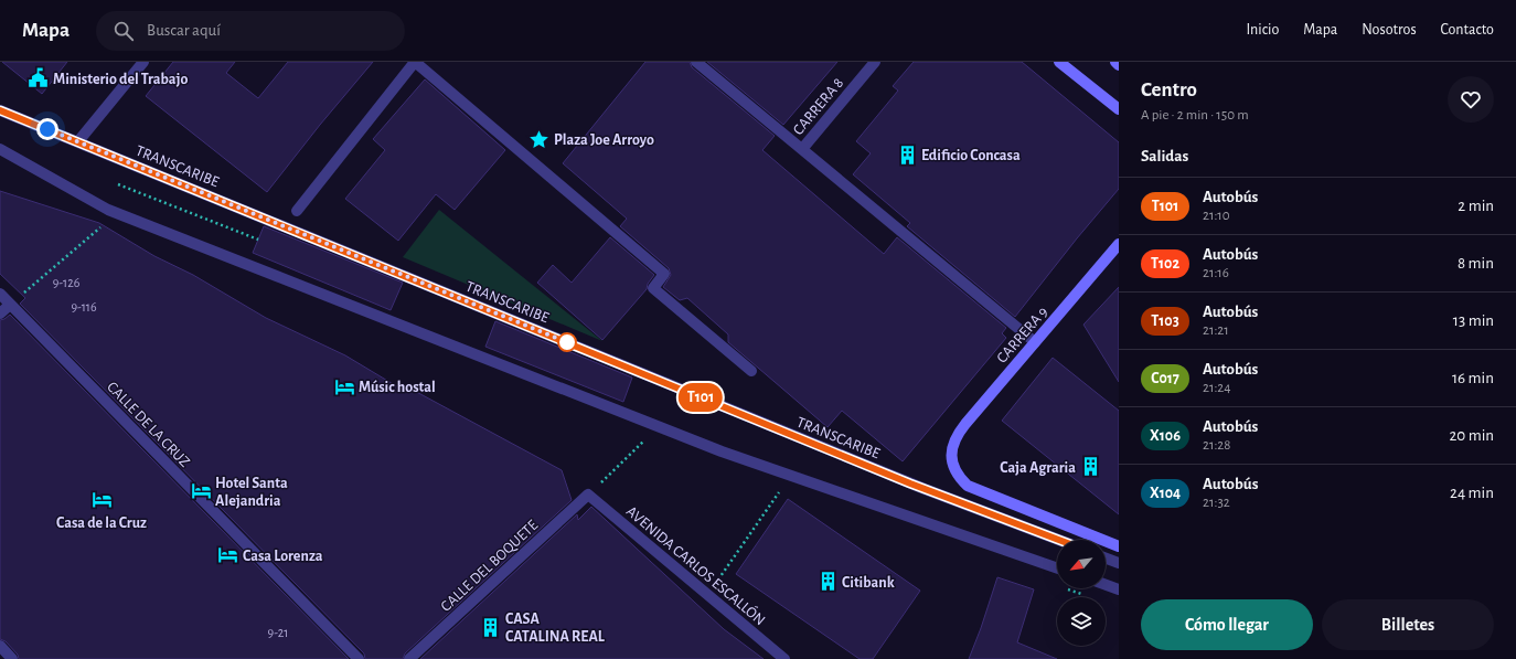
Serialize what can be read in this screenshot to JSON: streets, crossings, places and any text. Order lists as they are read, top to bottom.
{
  "streets": {
    "street": [
      "CARRERA 8",
      "TRANSCARIBE",
      "CARRERA 9",
      "CALLE DE LA CRUZ",
      "CALLE DEL BOQUETE",
      "AVENIDA CARLOS ESCALLÓN"
    ]
  },
  "crossings": [
    ["CALLE DEL BOQUETE", "AVENIDA CARLOS ESCALLÓN"]
  ],
  "places": {
    "public building": ["Ministerio del Trabajo"],
    "place": ["Plaza Joe Arroyo"],
    "building": [
      "Edificio Concasa",
      "Caja Agraria",
      "Citibank",
      "CASA CATALINA REAL"
    ],
    "hotel": [
      "Músic hostal",
      "Hotel Santa Alejandria",
      "Casa de la Cruz",
      "Casa Lorenza"
    ]
  },
  "lines": ["bus line T101"],
  "house_numbers": ["9-126", "9-116", "9-21"],
  "north": "bottom left",
  "page": {
    "header": "Mapa",
    "search": "Buscar aquí",
    "nav": [
      "Inicio",
      "Mapa",
      "Nosotros",
      "Contacto"
    ],
    "on_map": "T101",
    "heading": [
      ["Centro", "A pie · 2 min · 150 m"],
      "Salidas"
    ],
    "list": [
      {
        "mark": "T101",
        "name": "Autobús",
        "note": "21:10",
        "value": "2 min"
      },
      {
        "mark": "T102",
        "name": "Autobús",
        "note": "21:16",
        "value": "8 min"
      },
      {
        "mark": "T103",
        "name": "Autobús",
        "note": "21:21",
        "value": "13 min"
      },
      {
        "mark": "C017",
        "name": "Autobús",
        "note": "21:24",
        "value": "16 min"
      },
      {
        "mark": "X106",
        "name": "Autobús",
        "note": "21:28",
        "value": "20 min"
      },
      {
        "mark": "X104",
        "name": "Autobús",
        "note": "21:32",
        "value": "24 min"
      }
    ],
    "buttons": ["Cómo llegar", "Billetes"]
  }
}
